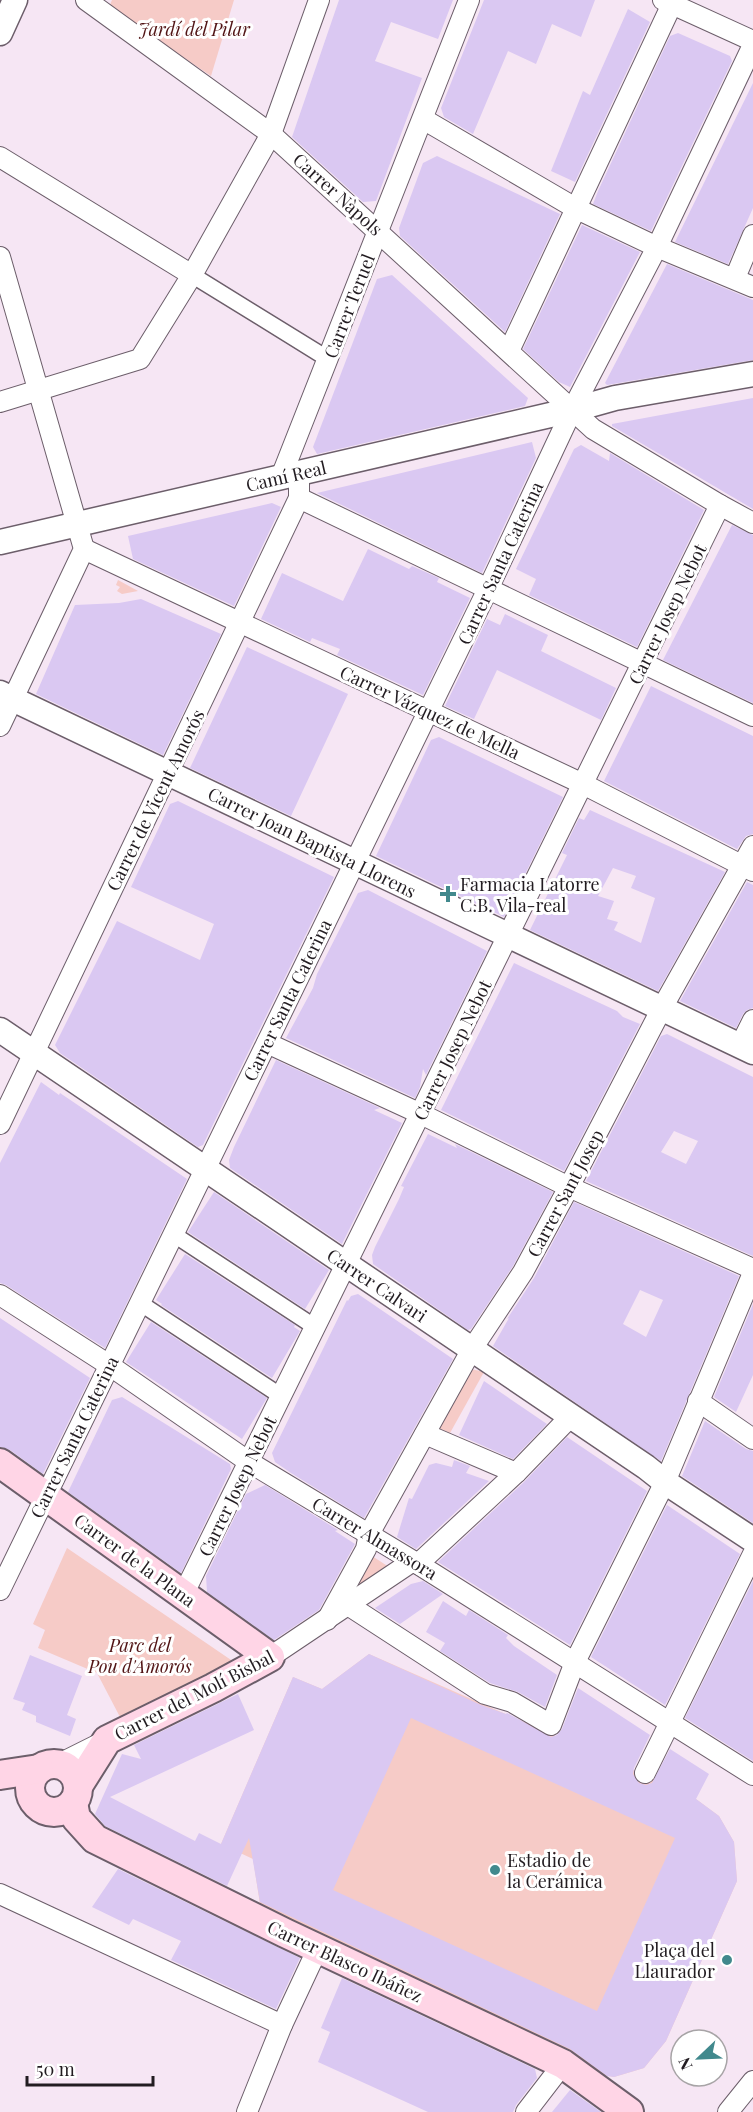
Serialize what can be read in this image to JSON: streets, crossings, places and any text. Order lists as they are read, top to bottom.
{
  "streets": {
    "main road": ["Carrer de la Plana", "Carrer del Molí Bisbal", "Carrer Blasco Ibáñez"],
    "street": [
      "Carrer Nàpols",
      "Carrer Teruel",
      "Camí Real",
      "Carrer Santa Caterina",
      "Carrer Josep Nebot",
      "Carrer Vázquez de Mella",
      "Carrer de Vicent Amorós",
      "Carrer Joan Baptista Llorens",
      "Carrer Sant Josep",
      "Carrer Calvari",
      "Carrer Almassora"
    ]
  },
  "crossings": [
    ["Carrer Nàpols", "Carrer Teruel"],
    ["Carrer Nàpols", "Camí Real"],
    ["Carrer Nàpols", "Carrer Santa Caterina"],
    ["Carrer Nàpols", "Carrer Josep Nebot"],
    ["Carrer Teruel", "Camí Real"],
    ["Carrer Teruel", "Carrer de Vicent Amorós"],
    ["Camí Real", "Carrer Santa Caterina"],
    ["Camí Real", "Carrer de Vicent Amorós"],
    ["Carrer Santa Caterina", "Carrer Vázquez de Mella"],
    ["Carrer Santa Caterina", "Carrer Joan Baptista Llorens"],
    ["Carrer Santa Caterina", "Carrer Calvari"],
    ["Carrer Santa Caterina", "Carrer Almassora"],
    ["Carrer Santa Caterina", "Carrer de la Plana"],
    ["Carrer Josep Nebot", "Carrer Vázquez de Mella"],
    ["Carrer Josep Nebot", "Carrer Joan Baptista Llorens"],
    ["Carrer Josep Nebot", "Carrer Calvari"],
    ["Carrer Josep Nebot", "Carrer Almassora"],
    ["Carrer Josep Nebot", "Carrer de la Plana"],
    ["Carrer Vázquez de Mella", "Carrer de Vicent Amorós"],
    ["Carrer Vázquez de Mella", "Carrer Sant Josep"],
    ["Carrer de Vicent Amorós", "Carrer Joan Baptista Llorens"],
    ["Carrer de Vicent Amorós", "Carrer Calvari"],
    ["Carrer Joan Baptista Llorens", "Carrer Sant Josep"],
    ["Carrer Sant Josep", "Carrer Calvari"],
    ["Carrer Sant Josep", "Carrer Almassora"],
    ["Carrer Sant Josep", "Carrer del Molí Bisbal"],
    ["Carrer Calvari", "Carrer del Molí Bisbal"],
    ["Carrer Almassora", "Carrer del Molí Bisbal"],
    ["Carrer de la Plana", "Carrer del Molí Bisbal"],
    ["Carrer del Molí Bisbal", "Carrer Blasco Ibáñez"]
  ],
  "parks": ["Jardí del Pilar", "Parc del Pou d'Amorós"],
  "places": {
    "health": ["Farmacia Latorre C.B. Vila-real"],
    "other": ["Estadio de la Cerámica", "Plaça del Llaurador"]
  },
  "scale_bar": "50 m",
  "north": "bottom left"
}
